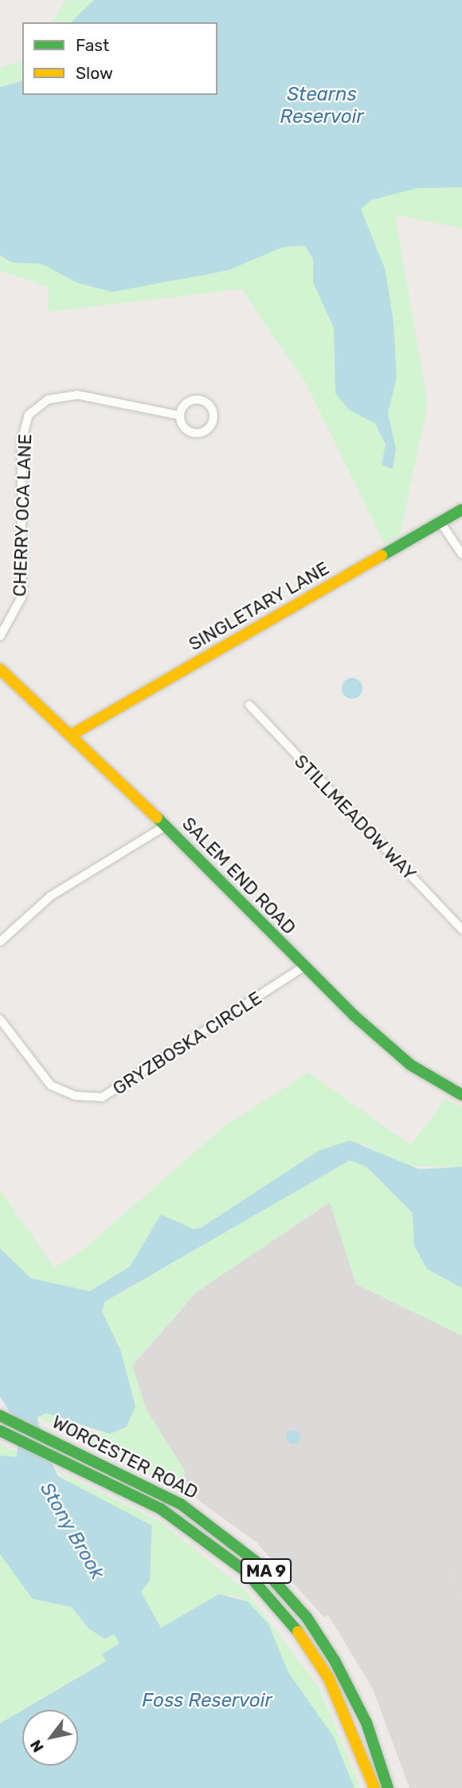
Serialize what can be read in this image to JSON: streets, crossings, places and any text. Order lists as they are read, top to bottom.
{
  "streets": {
    "main road": [
      "SINGLETARY LANE",
      "SALEM END ROAD",
      "WORCESTER ROAD",
      "MA 9"
    ],
    "street": ["CHERRY OCA LANE", "STILLMEADOW WAY", "GRYZBOSKA CIRCLE"]
  },
  "crossings": [
    ["SINGLETARY LANE", "SALEM END ROAD"],
    ["SALEM END ROAD", "GRYZBOSKA CIRCLE"]
  ],
  "water": ["Stearns Reservoir", "Stony Brook", "Foss Reservoir"],
  "legend": ["Fast", "Slow"],
  "north": "bottom left"
}
